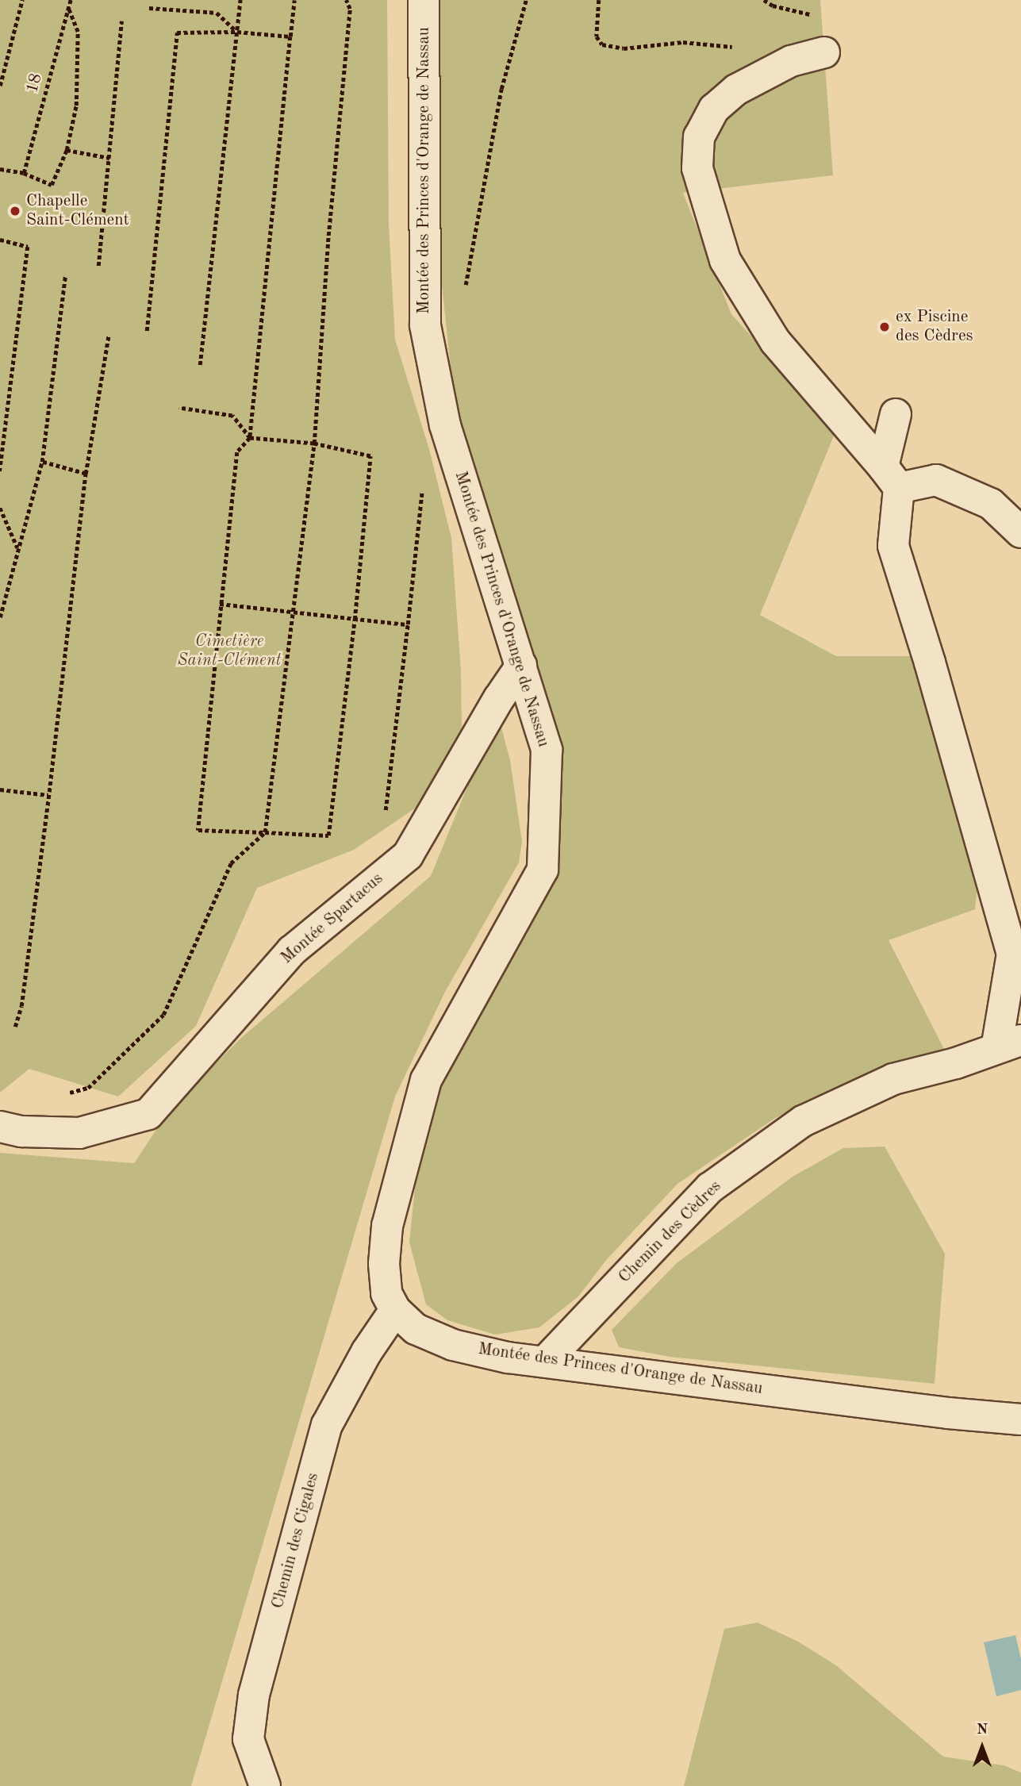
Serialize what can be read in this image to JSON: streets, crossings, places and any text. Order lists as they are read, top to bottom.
{
  "streets": {
    "street": [
      "Montée des Princes d'Orange de Nassau",
      "Montée Spartacus",
      "Chemin des Cèdres",
      "Chemin des Cigales"
    ],
    "path": ["18"]
  },
  "crossings": [
    ["Montée des Princes d'Orange de Nassau", "Montée Spartacus"],
    ["Montée des Princes d'Orange de Nassau", "Chemin des Cèdres"],
    ["Montée des Princes d'Orange de Nassau", "Chemin des Cigales"]
  ],
  "parks": ["Cimetière Saint-Clément"],
  "places": ["Chapelle Saint-Clément", "ex Piscine des Cèdres"],
  "north": "top"
}
